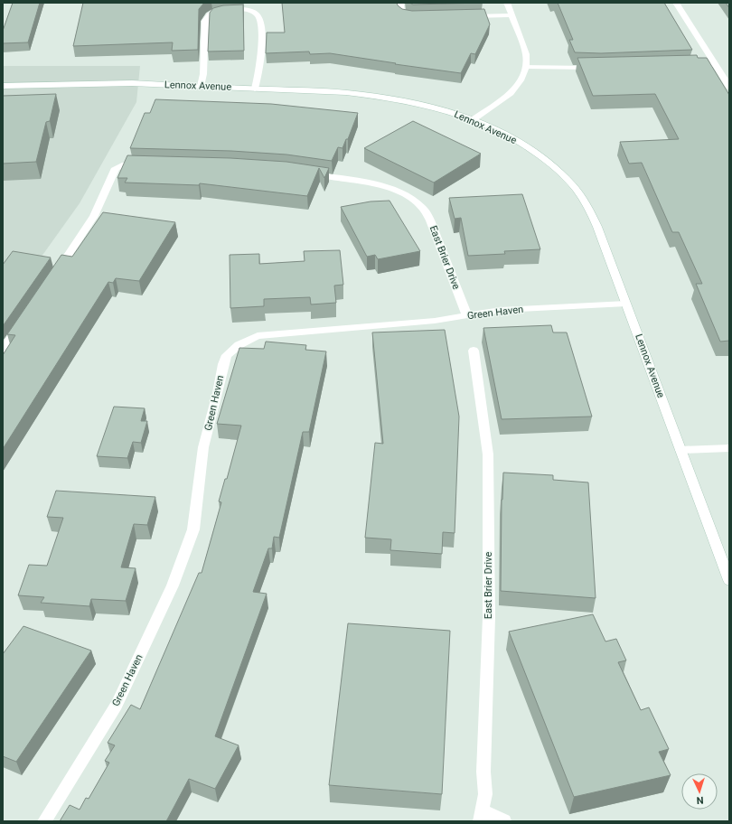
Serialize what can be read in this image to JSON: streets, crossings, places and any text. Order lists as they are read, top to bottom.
{
  "streets": {
    "street": ["Lennox Avenue", "East Brier Drive", "Green Haven"]
  },
  "crossings": [
    ["Lennox Avenue", "Green Haven"],
    ["East Brier Drive", "Green Haven"]
  ],
  "north": "bottom"
}
